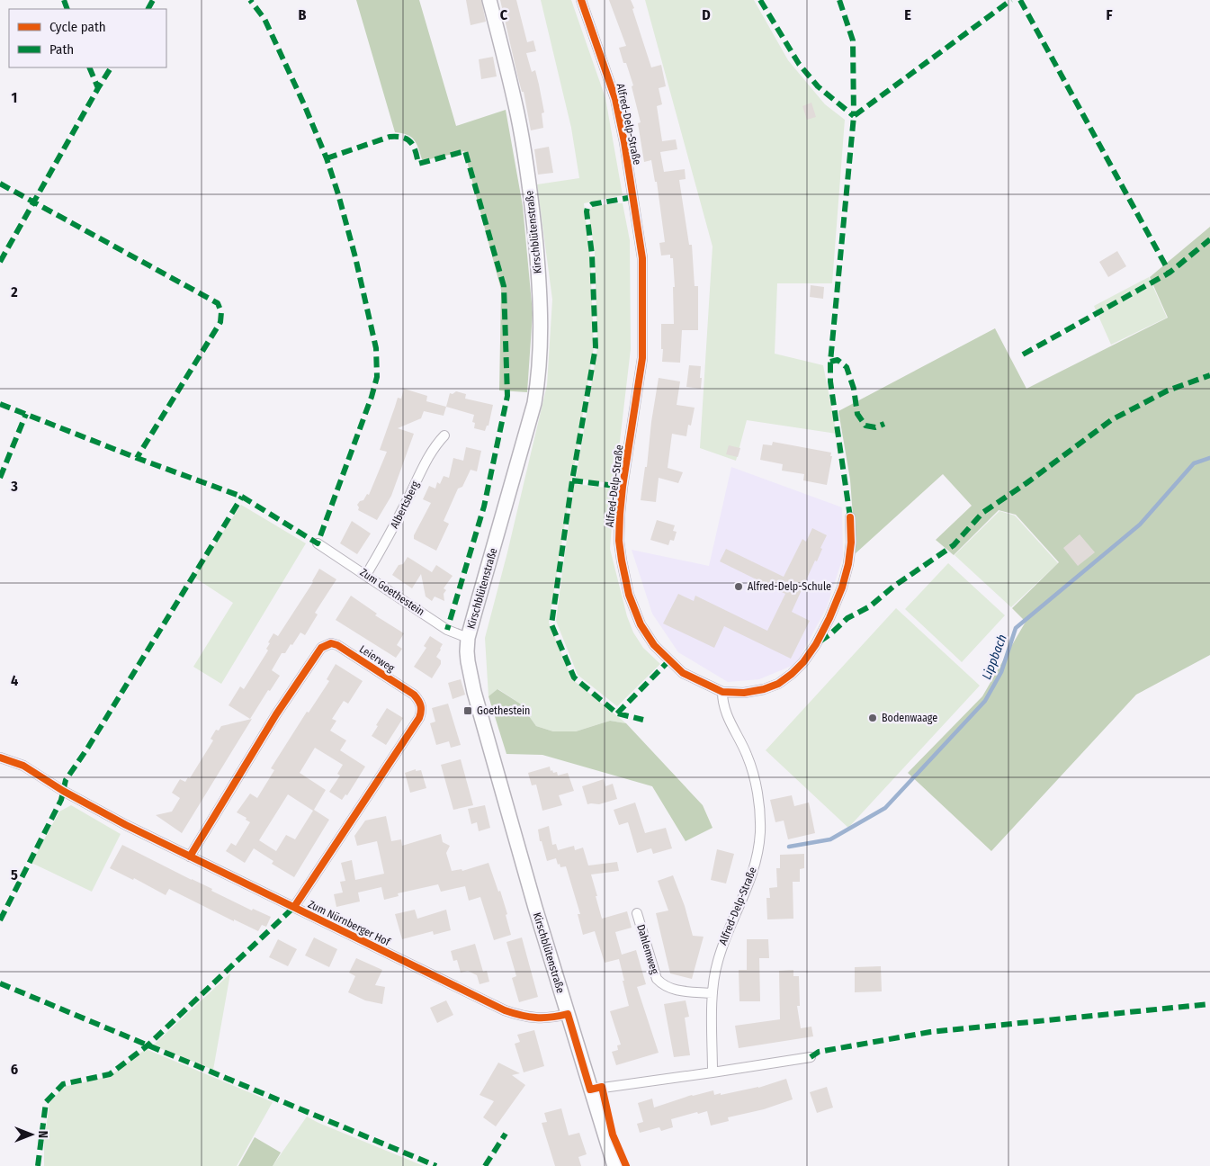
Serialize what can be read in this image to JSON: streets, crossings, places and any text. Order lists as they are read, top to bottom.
{
  "streets": {
    "main road": ["Kirschblütenstraße"],
    "street": [
      "Alfred-Delp-Straße",
      "Albertsberg",
      "Zum Goethestein",
      "Leierweg",
      "Zum Nürnberger Hof",
      "Dahlemweg"
    ]
  },
  "crossings": [
    ["Alfred-Delp-Straße", "Dahlemweg"],
    ["Kirschblütenstraße", "Zum Goethestein"],
    ["Kirschblütenstraße", "Zum Nürnberger Hof"],
    ["Albertsberg", "Zum Goethestein"],
    ["Leierweg", "Zum Nürnberger Hof"]
  ],
  "water": ["Lippbach"],
  "places": {
    "other": ["Alfred-Delp-Schule", "Bodenwaage"],
    "transit": ["Goethestein"]
  },
  "legend": ["Cycle path", "Path"],
  "north": "right",
  "grid": {
    "columns": [
      "B",
      "C",
      "D",
      "E",
      "F"
    ],
    "rows": [
      "1",
      "2",
      "3",
      "4",
      "5",
      "6"
    ]
  }
}
